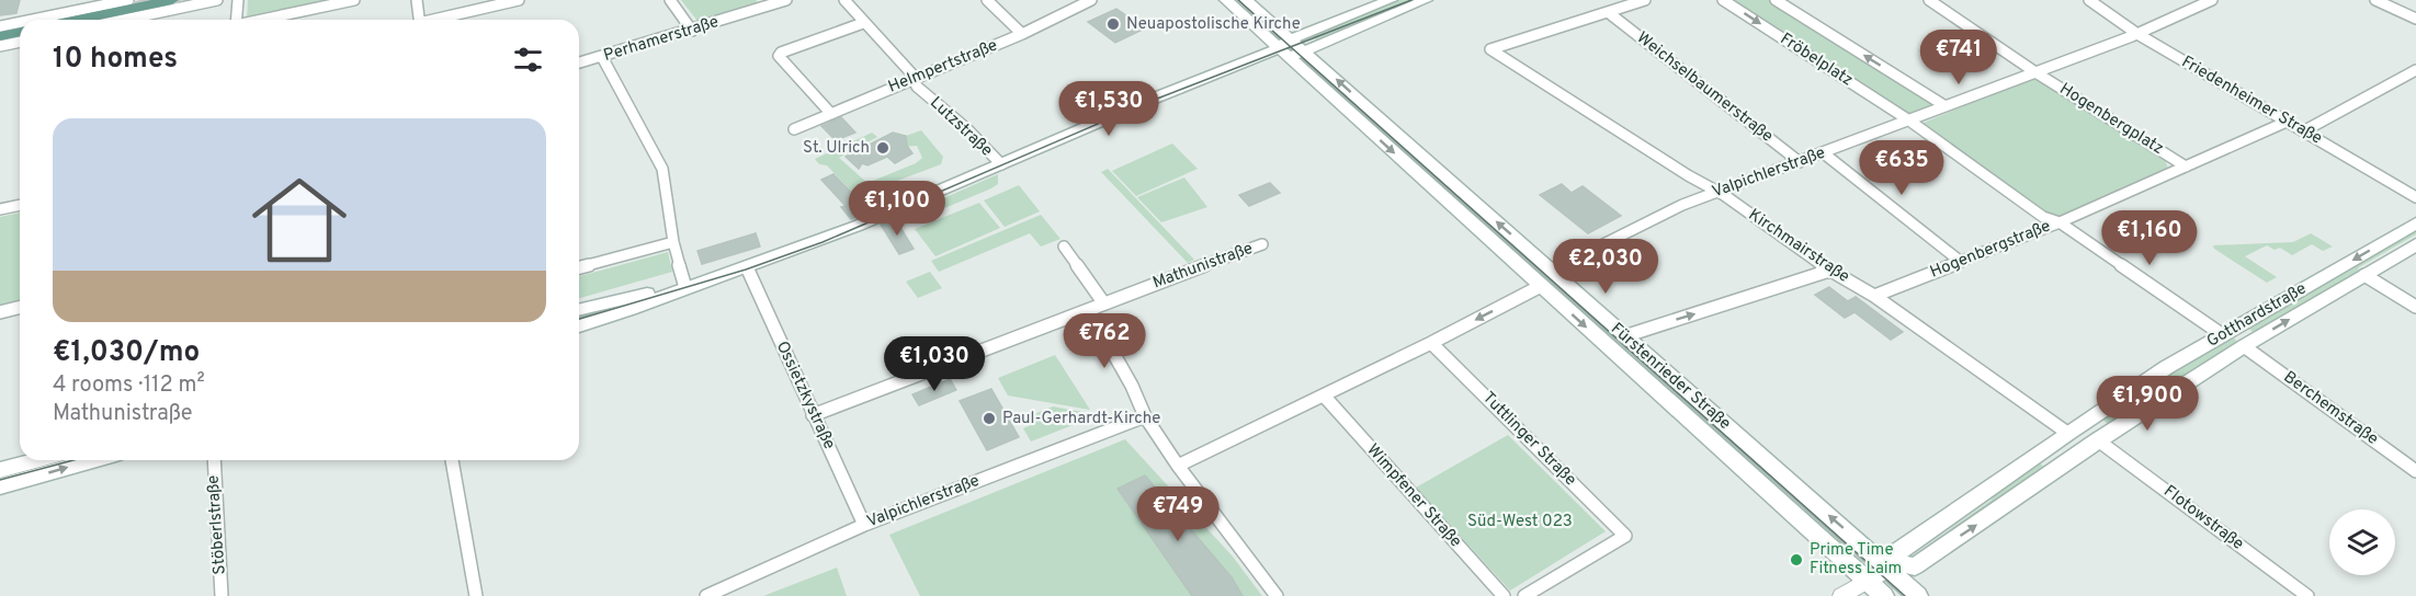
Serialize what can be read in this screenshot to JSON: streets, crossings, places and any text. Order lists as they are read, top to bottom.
{
  "streets": {
    "main road": ["Gotthardstraße", "Fürstenrieder Straße"],
    "street": [
      "Perhamerstraße",
      "Fröbelplatz",
      "Helmpertstraße",
      "Weichselbaumerstraße",
      "Friedenheimer Straße",
      "Hogenbergplatz",
      "Lutzstraße",
      "Valpichlerstraße",
      "Kirchmairstraße",
      "Hogenbergstraße",
      "Mathunistraße",
      "Ossietzkystraße",
      "Berchemstraße",
      "Tuttlinger Straße",
      "Wimpfener Straße",
      "Flotowstraße",
      "Stöberlstraße"
    ]
  },
  "crossings": [
    ["Fröbelplatz", "Valpichlerstraße"],
    ["Helmpertstraße", "Lutzstraße"],
    ["Weichselbaumerstraße", "Valpichlerstraße"],
    ["Weichselbaumerstraße", "Kirchmairstraße"],
    ["Friedenheimer Straße", "Valpichlerstraße"],
    ["Friedenheimer Straße", "Hogenbergstraße"],
    ["Hogenbergplatz", "Valpichlerstraße"],
    ["Hogenbergplatz", "Hogenbergstraße"],
    ["Valpichlerstraße", "Kirchmairstraße"],
    ["Valpichlerstraße", "Fürstenrieder Straße"],
    ["Valpichlerstraße", "Ossietzkystraße"],
    ["Kirchmairstraße", "Hogenbergstraße"],
    ["Kirchmairstraße", "Gotthardstraße"],
    ["Mathunistraße", "Ossietzkystraße"],
    ["Gotthardstraße", "Fürstenrieder Straße"],
    ["Gotthardstraße", "Berchemstraße"],
    ["Gotthardstraße", "Flotowstraße"]
  ],
  "parks": ["Süd-West 023"],
  "places": [
    "Neuapostolische Kirche",
    "St. Ulrich",
    "Paul-Gerhardt-Kirche",
    "Prime Time Fitness Laim"
  ],
  "page": {
    "heading": "10 homes",
    "price": [
      "€741",
      "€1,530",
      "€635",
      "€1,100",
      "€1,160",
      "€2,030",
      "€762",
      "€1,030",
      "€1,900",
      "€749"
    ],
    "list": [
      {
        "name": "€1,030/mo",
        "note": "4 rooms · 112 m² · Mathunistraße"
      }
    ]
  }
}
